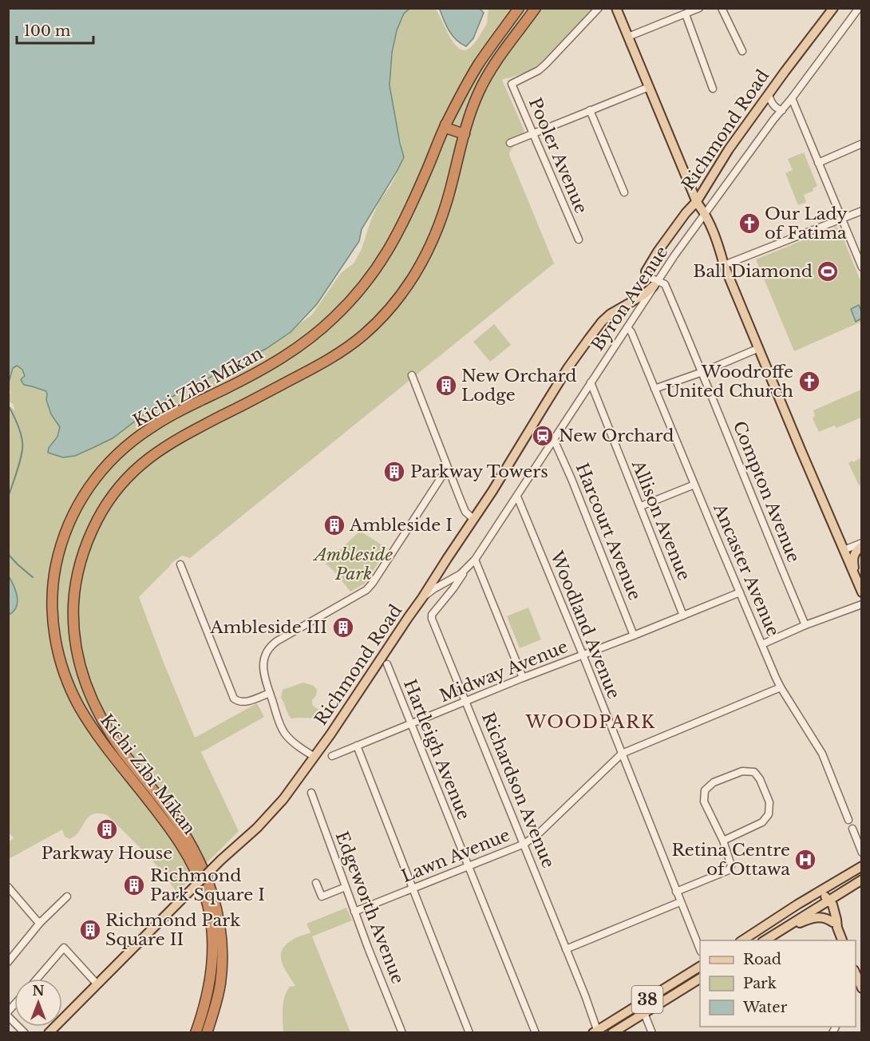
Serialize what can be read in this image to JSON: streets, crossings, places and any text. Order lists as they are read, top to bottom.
{
  "streets": {
    "highway": ["Kichi Zībī Mīkan"],
    "main road": ["Richmond Road", "38"],
    "street": [
      "Pooler Avenue",
      "Byron Avenue",
      "Compton Avenue",
      "Allison Avenue",
      "Harcourt Avenue",
      "Ancaster Avenue",
      "Woodland Avenue",
      "Midway Avenue",
      "Hartleigh Avenue",
      "Richardson Avenue",
      "Lawn Avenue",
      "Edgeworth Avenue"
    ]
  },
  "crossings": [
    ["Richmond Road", "Byron Avenue"],
    ["Richmond Road", "Compton Avenue"],
    ["Byron Avenue", "Compton Avenue"],
    ["Byron Avenue", "Allison Avenue"],
    ["Byron Avenue", "Harcourt Avenue"],
    ["Byron Avenue", "Ancaster Avenue"],
    ["Byron Avenue", "Woodland Avenue"],
    ["Byron Avenue", "Richardson Avenue"],
    ["Allison Avenue", "Midway Avenue"],
    ["Harcourt Avenue", "Midway Avenue"],
    ["Ancaster Avenue", "Midway Avenue"],
    ["Ancaster Avenue", "Lawn Avenue"],
    ["Woodland Avenue", "Midway Avenue"],
    ["Woodland Avenue", "Lawn Avenue"],
    ["Midway Avenue", "Hartleigh Avenue"],
    ["Midway Avenue", "Richardson Avenue"],
    ["Hartleigh Avenue", "Lawn Avenue"],
    ["Richardson Avenue", "Lawn Avenue"],
    ["Richardson Avenue", "38"],
    ["Lawn Avenue", "Edgeworth Avenue"]
  ],
  "districts": ["WOODPARK"],
  "parks": ["Ambleside Park"],
  "places": {
    "church": ["Our Lady of Fatima", "Woodroffe United Church"],
    "sports": ["Ball Diamond"],
    "building": [
      "New Orchard Lodge",
      "Parkway Towers",
      "Ambleside I",
      "Ambleside III",
      "Parkway House",
      "Richmond Park Square I",
      "Richmond Park Square II"
    ],
    "station": ["New Orchard"],
    "hospital": ["Retina Centre of Ottawa"]
  },
  "legend": ["Road", "Park", "Water"],
  "scale_bar": "100 m",
  "north": "top"
}
